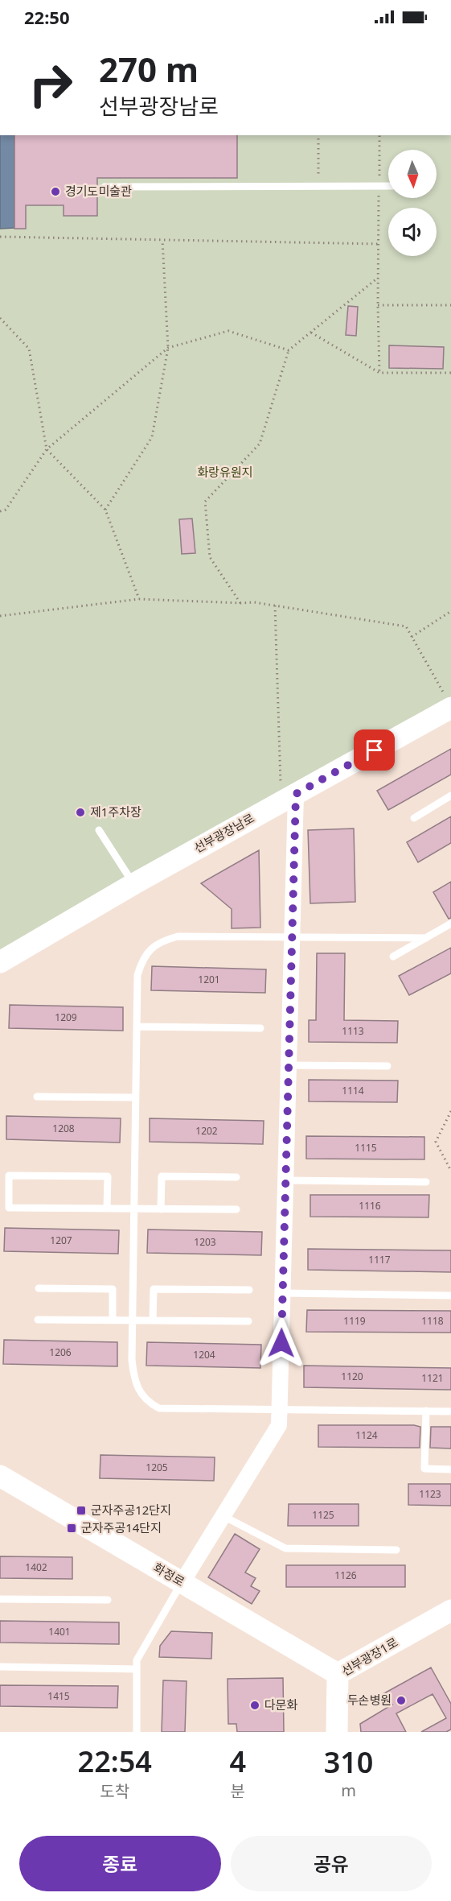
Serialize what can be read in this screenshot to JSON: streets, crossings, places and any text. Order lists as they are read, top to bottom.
{
  "streets": {
    "street": ["선부광장남로", "화정로", "선부광장1로"]
  },
  "crossings": [
    ["화정로", "선부광장1로"]
  ],
  "parks": ["화랑유원지"],
  "places": {
    "other": [
      "경기도미술관",
      "제1주차장",
      "두손병원",
      "다문화"
    ],
    "transit": ["군자주공12단지", "군자주공14단지"]
  },
  "house_numbers": [
    "1201",
    "1209",
    "1113",
    "1114",
    "1208",
    "1202",
    "1115",
    "1116",
    "1207",
    "1203",
    "1117",
    "1119",
    "1118",
    "1206",
    "1204",
    "1120",
    "1121",
    "1124",
    "1205",
    "1123",
    "1125",
    "1402",
    "1126",
    "1401",
    "1415"
  ],
  "north": "bottom",
  "page": {
    "status": "22:50",
    "turn": ["270 m", "선부광장남로"],
    "eta": [
      "22:54",
      "도착",
      "4",
      "분",
      "310",
      "m"
    ],
    "buttons": ["종료", "공유"]
  }
}
